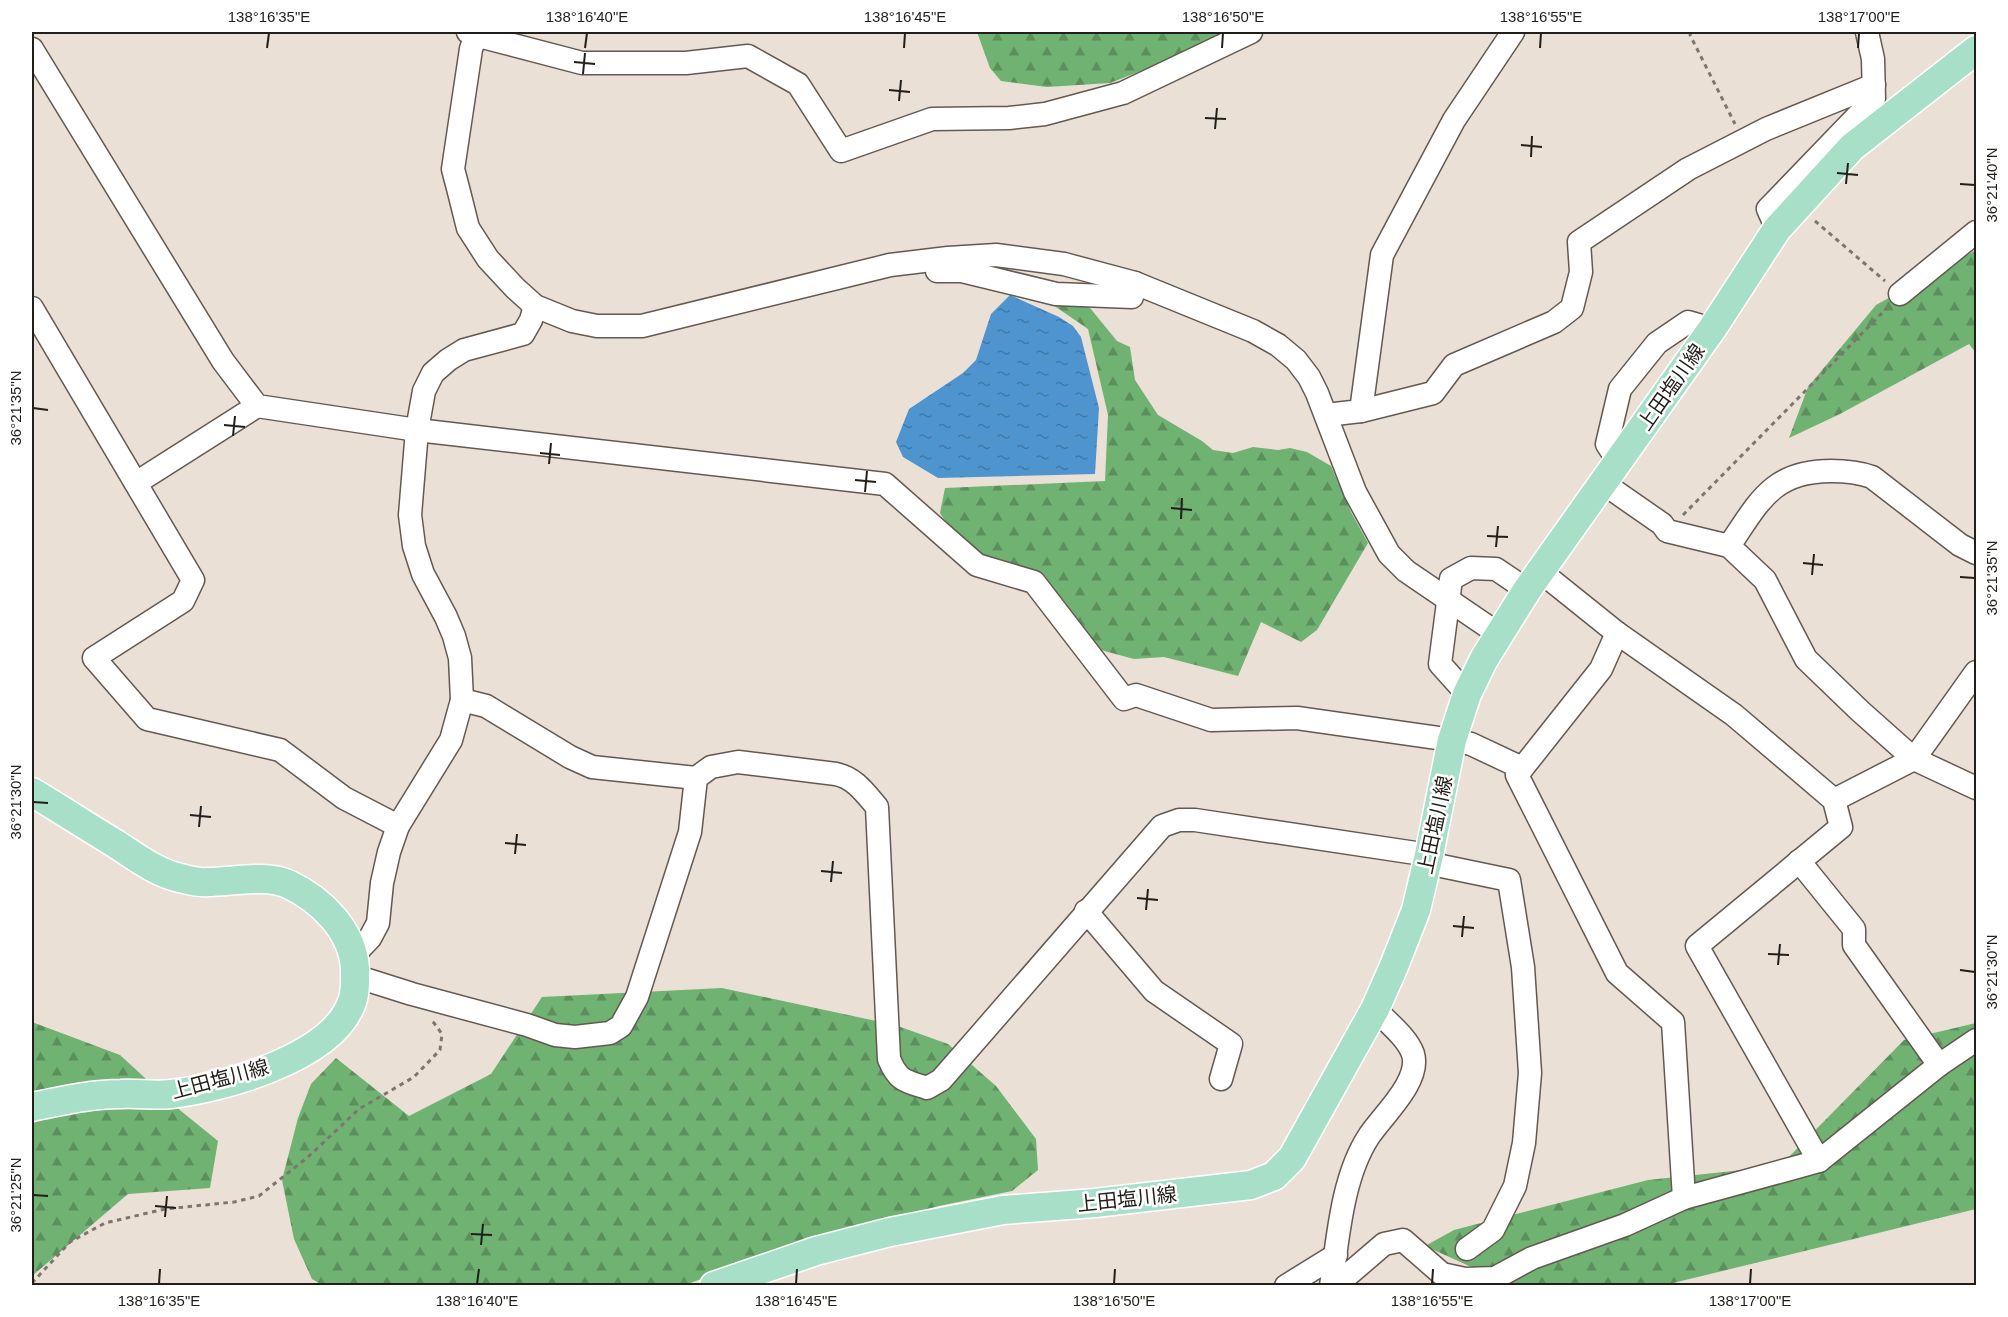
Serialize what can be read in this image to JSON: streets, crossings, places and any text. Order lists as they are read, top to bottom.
{
  "streets": {
    "main road": ["上田塩川線"]
  },
  "coordinates": [
    "138°16'35\"E",
    "138°16'40\"E",
    "138°16'45\"E",
    "138°16'50\"E",
    "138°16'55\"E",
    "138°17'00\"E",
    "36°21'40\"N",
    "36°21'35\"N",
    "36°21'30\"N",
    "36°21'25\"N"
  ]
}
